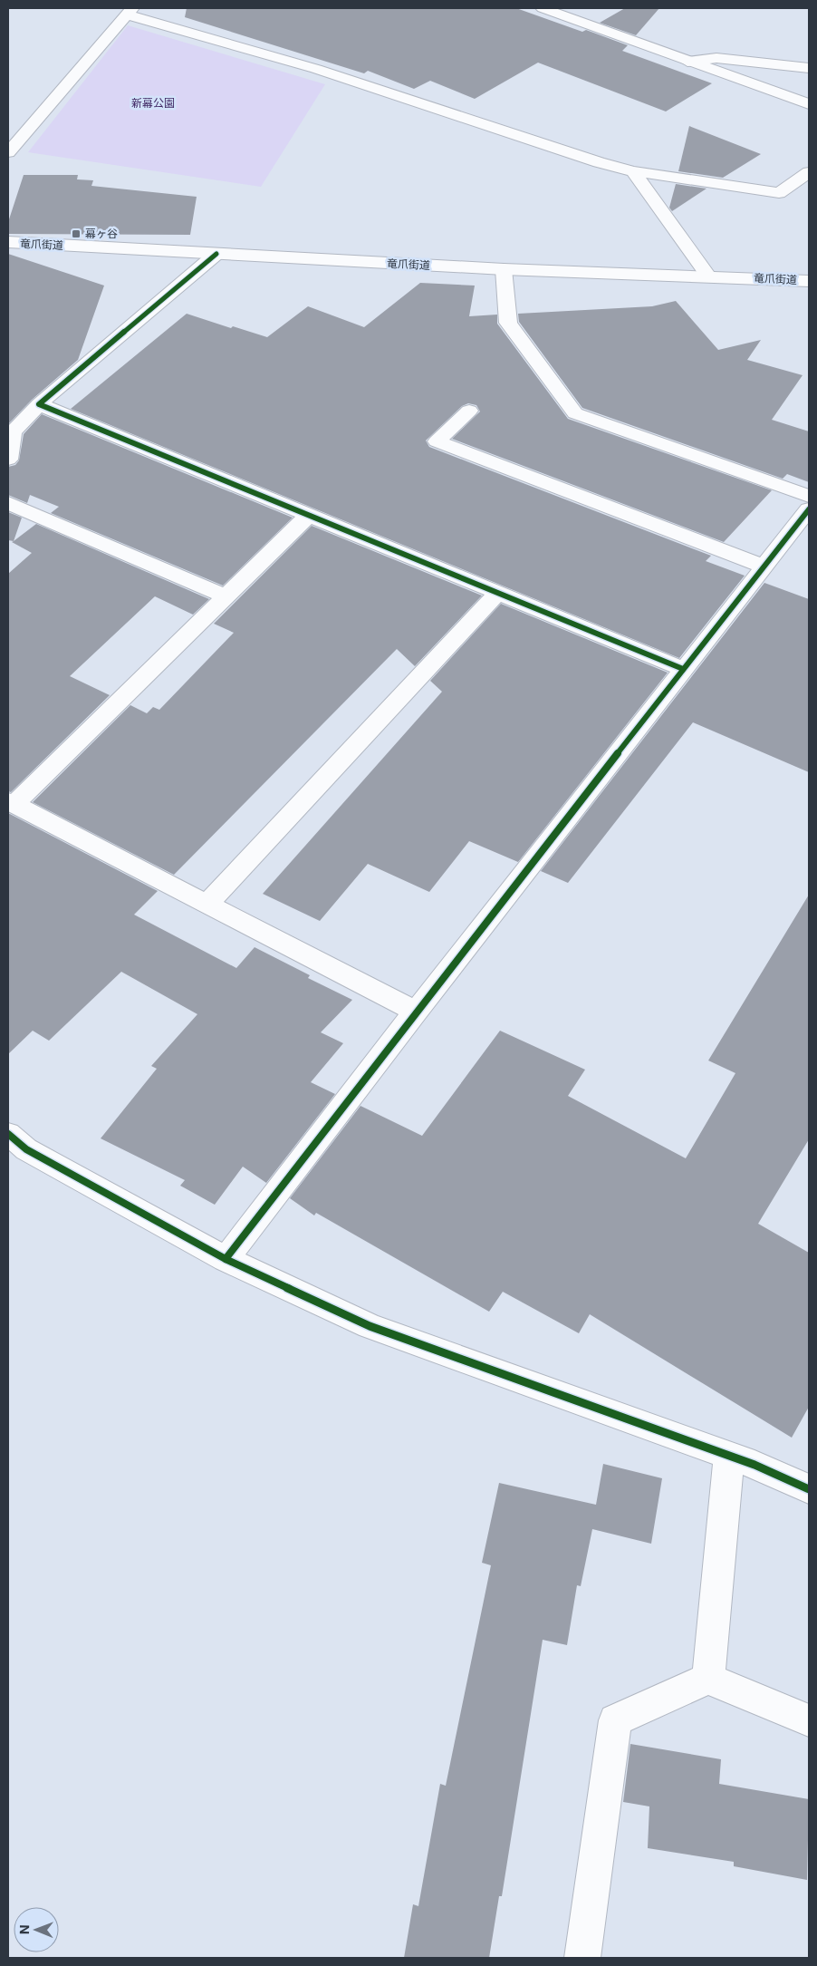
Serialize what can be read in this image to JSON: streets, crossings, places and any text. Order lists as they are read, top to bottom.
{
  "streets": {
    "street": ["竜爪街道"]
  },
  "parks": ["新幕公園"],
  "places": {
    "transit": ["幕ヶ谷"]
  },
  "north": "left"
}
